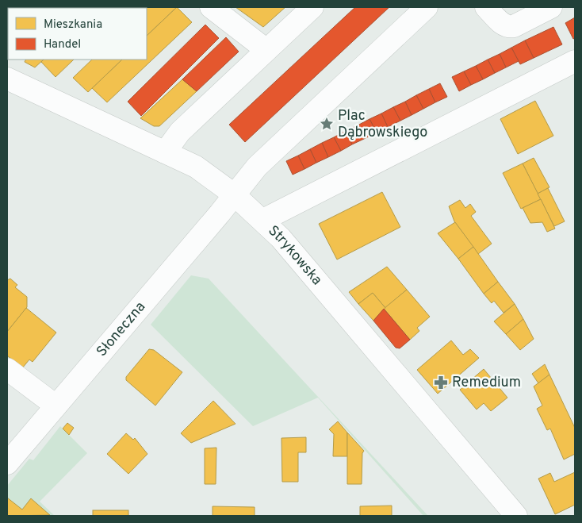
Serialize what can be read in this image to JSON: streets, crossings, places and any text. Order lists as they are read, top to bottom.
{
  "streets": {
    "street": ["Strykowska", "Słoneczna"]
  },
  "crossings": [
    ["Strykowska", "Słoneczna"]
  ],
  "places": {
    "place": ["Plac Dąbrowskiego"],
    "pharmacy": ["Remedium"]
  },
  "legend": ["Mieszkania", "Handel"]
}
